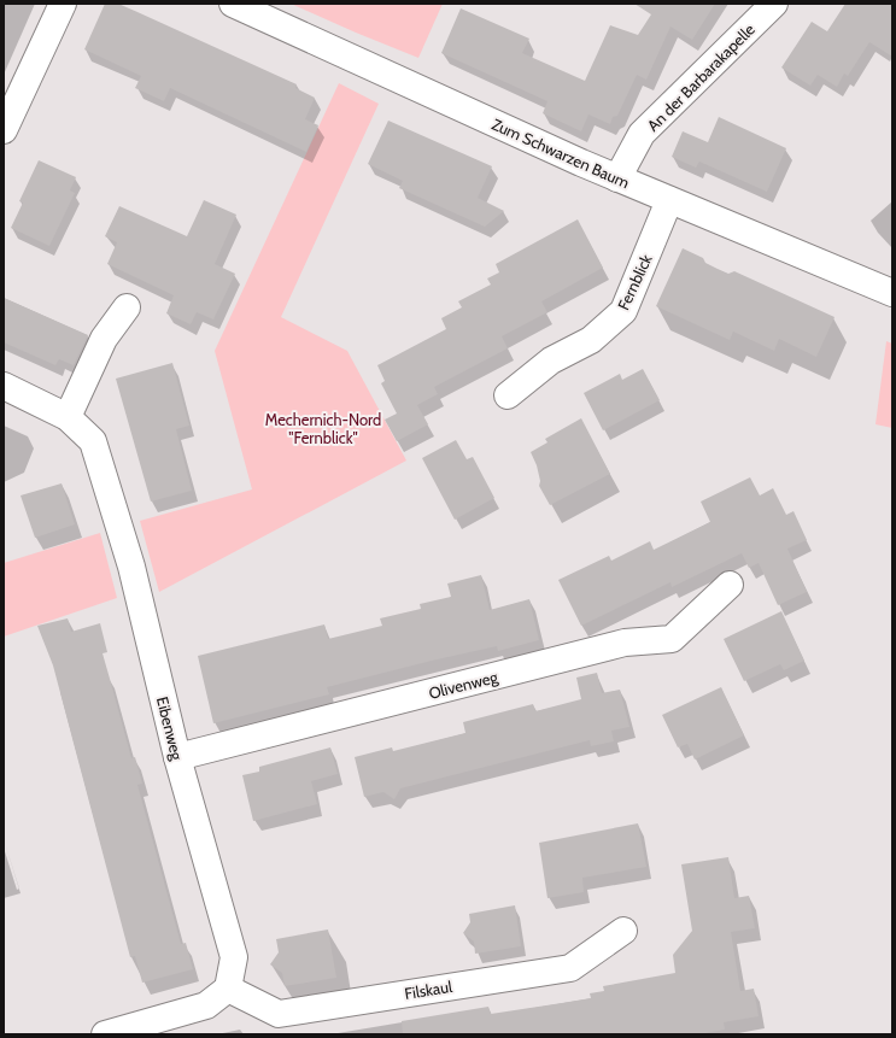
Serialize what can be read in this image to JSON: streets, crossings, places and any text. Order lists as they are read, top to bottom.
{
  "streets": {
    "street": [
      "An der Barbarakapelle",
      "Zum Schwarzen Baum",
      "Fernblick",
      "Olivenweg",
      "Eibenweg",
      "Filskaul"
    ]
  },
  "crossings": [
    ["An der Barbarakapelle", "Zum Schwarzen Baum"],
    ["Zum Schwarzen Baum", "Fernblick"],
    ["Olivenweg", "Eibenweg"],
    ["Eibenweg", "Filskaul"]
  ],
  "parks": ["Mechernich-Nord \"Fernblick\""]
}
